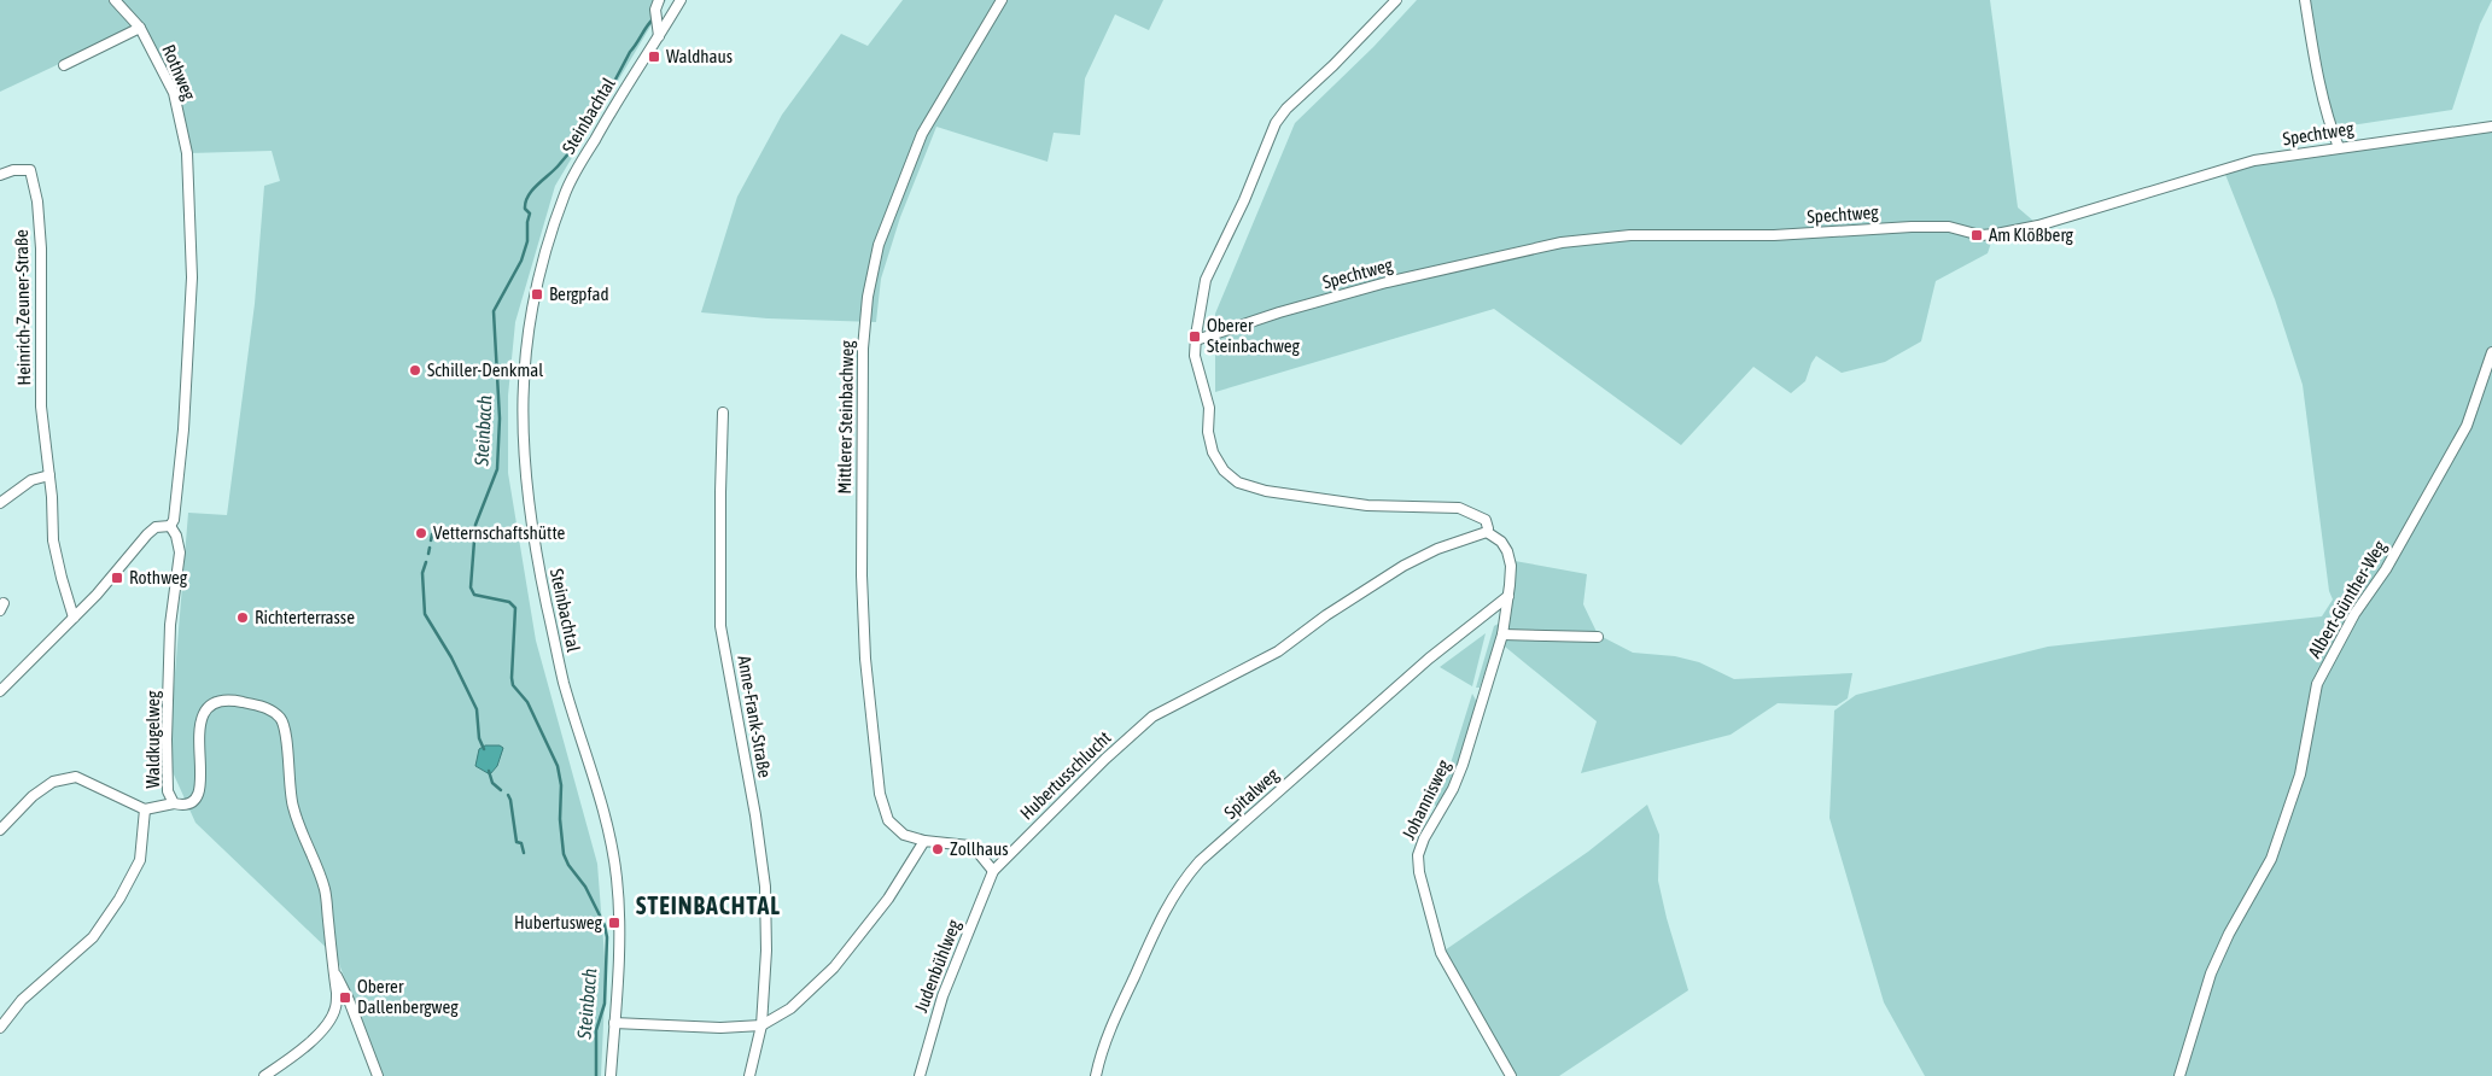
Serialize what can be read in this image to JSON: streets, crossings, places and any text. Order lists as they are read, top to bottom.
{
  "streets": {
    "street": [
      "Rothweg",
      "Steinbachtal",
      "Spechtweg",
      "Heinrich-Zeuner-Straße",
      "Mittlerer Steinbachweg",
      "Albert-Günther-Weg",
      "Anne-Frank-Straße",
      "Waldkugelweg",
      "Hubertusschlucht",
      "Spitalweg",
      "Johannisweg",
      "Judenbühlweg"
    ]
  },
  "crossings": [
    ["Rothweg", "Waldkugelweg"],
    ["Hubertusschlucht", "Johannisweg"],
    ["Hubertusschlucht", "Judenbühlweg"],
    ["Spitalweg", "Johannisweg"]
  ],
  "districts": ["STEINBACHTAL"],
  "water": ["Steinbach"],
  "places": {
    "transit": [
      "Waldhaus",
      "Am Klößberg",
      "Bergpfad",
      "Oberer Steinbachweg",
      "Rothweg",
      "Hubertusweg",
      "Oberer Dallenbergweg"
    ],
    "other": [
      "Schiller-Denkmal",
      "Vetternschaftshütte",
      "Richterterrasse",
      "Zollhaus"
    ]
  }
}
